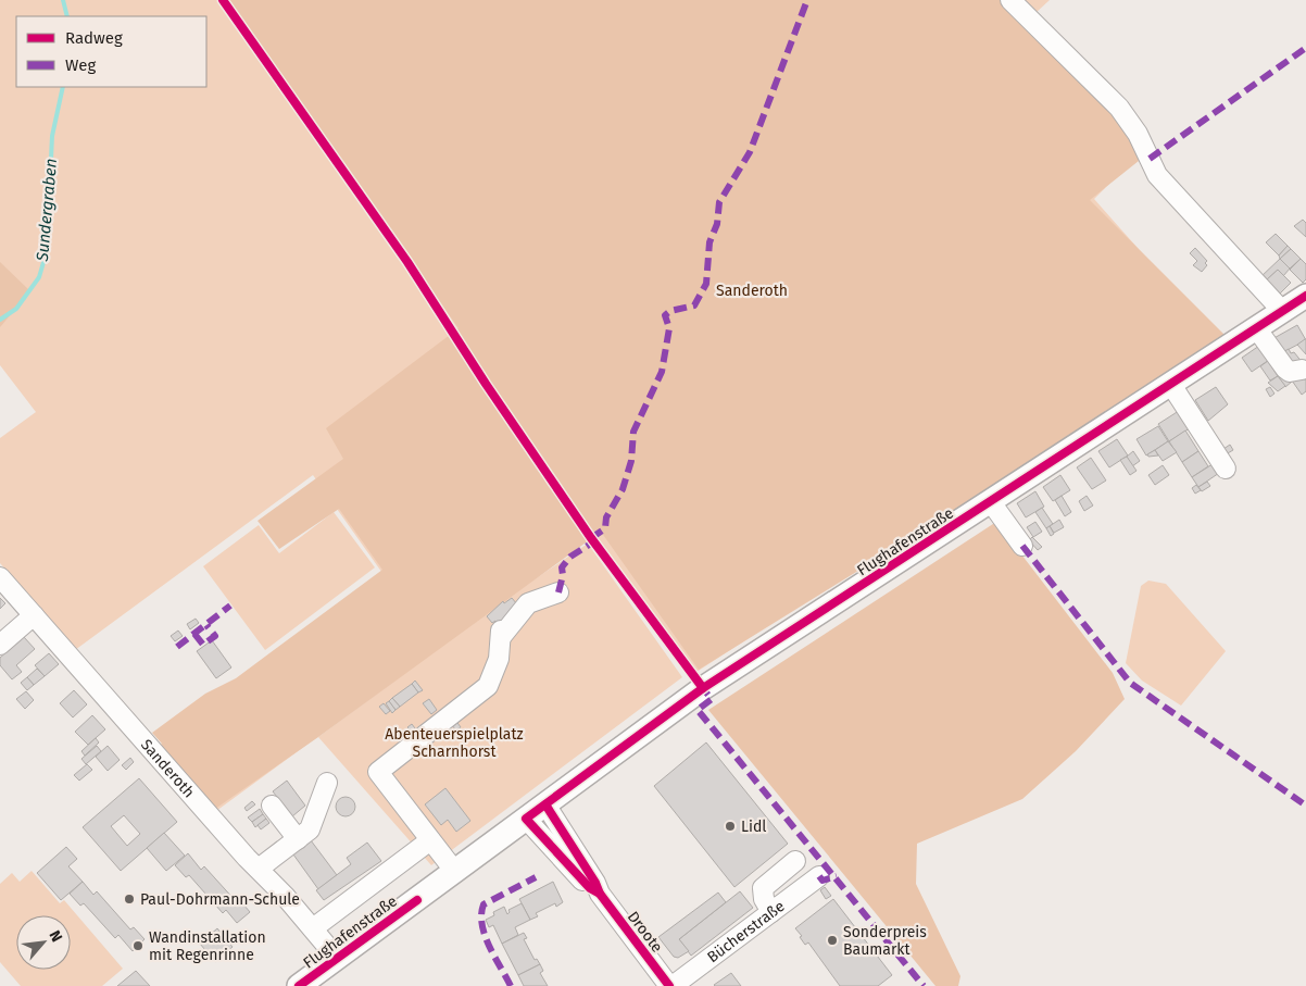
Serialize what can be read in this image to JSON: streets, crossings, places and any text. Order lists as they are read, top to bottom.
{
  "streets": {
    "main road": ["Flughafenstraße"],
    "street": ["Sanderoth", "Bücherstraße", "Droote"]
  },
  "crossings": [
    ["Flughafenstraße", "Sanderoth"],
    ["Flughafenstraße", "Droote"],
    ["Bücherstraße", "Droote"]
  ],
  "water": ["Sundergraben"],
  "parks": ["Sanderoth", "Abenteuerspielplatz Scharnhorst"],
  "places": [
    "Lidl",
    "Paul-Dohrmann-Schule",
    "Sonderpreis Baumarkt",
    "Wandinstallation mit Regenrinne"
  ],
  "legend": ["Radweg", "Weg"],
  "north": "top right"
}
